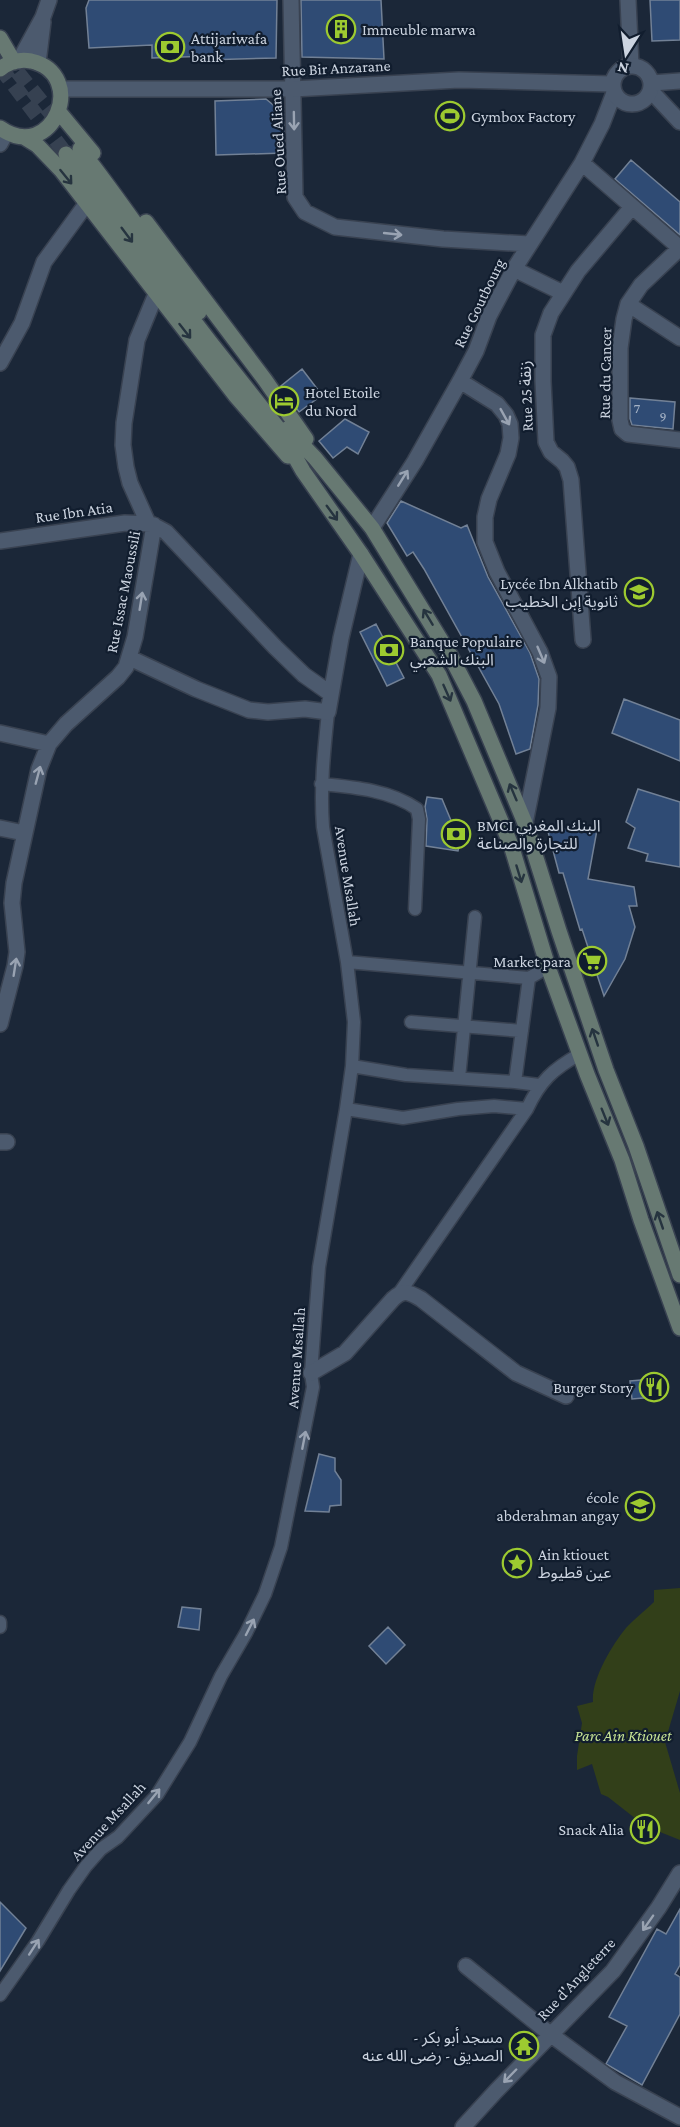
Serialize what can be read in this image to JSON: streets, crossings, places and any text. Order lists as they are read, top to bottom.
{
  "streets": {
    "street": [
      "Rue Bir Anzarane",
      "Rue Oued Aliane",
      "Rue Goutbourg",
      "Rue du Cancer",
      "Rue 25 زنقة",
      "Rue Ibn Atia",
      "Rue Issac Maoussili",
      "Avenue Msallah",
      "Rue d'Angleterre"
    ]
  },
  "crossings": [
    ["Rue Bir Anzarane", "Rue Oued Aliane"],
    ["Rue Bir Anzarane", "Rue Goutbourg"],
    ["Rue Oued Aliane", "Rue Goutbourg"],
    ["Rue Ibn Atia", "Rue Issac Maoussili"]
  ],
  "one_way": ["Rue Issac Maoussili", "Avenue Msallah", "Rue d'Angleterre"],
  "parks": ["Parc Ain Ktiouet"],
  "places": {
    "building": ["Immeuble marwa"],
    "bank": ["Attijariwafa bank", "Banque Populaire البنك الشعبي", "BMCI البنك المغربي للتجارة والصناعة"],
    "sports": ["Gymbox Factory"],
    "hotel": ["Hotel Etoile du Nord"],
    "school or university": ["Lycée Ibn Alkhatib ثانوية إبن الخطيب", "école abderahman angay"],
    "supermarket": ["Market para"],
    "restaurant": ["Burger Story", "Snack Alia"],
    "place": ["Ain ktiouet عين قطيوط"],
    "temple": ["- مسجد أبو بكر الصديق - رضى الله عنه"]
  },
  "house_numbers": ["7", "9"],
  "north": "bottom"
}
